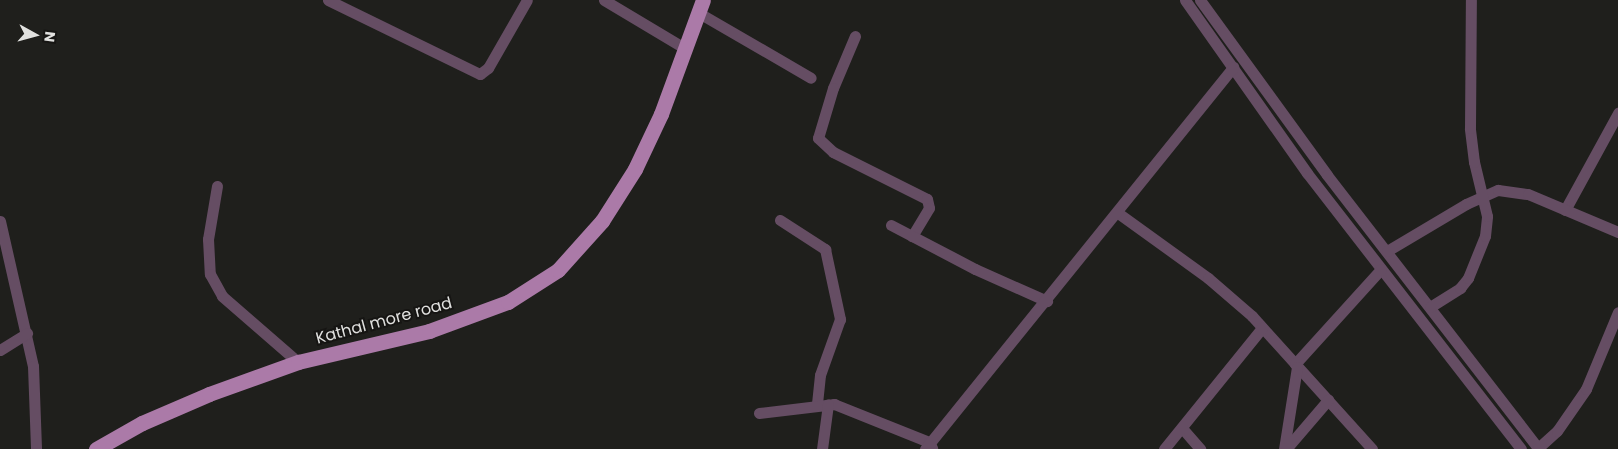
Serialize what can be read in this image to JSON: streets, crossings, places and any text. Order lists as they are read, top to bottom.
{
  "streets": {
    "main road": ["Kathal more road"]
  },
  "north": "right"
}
